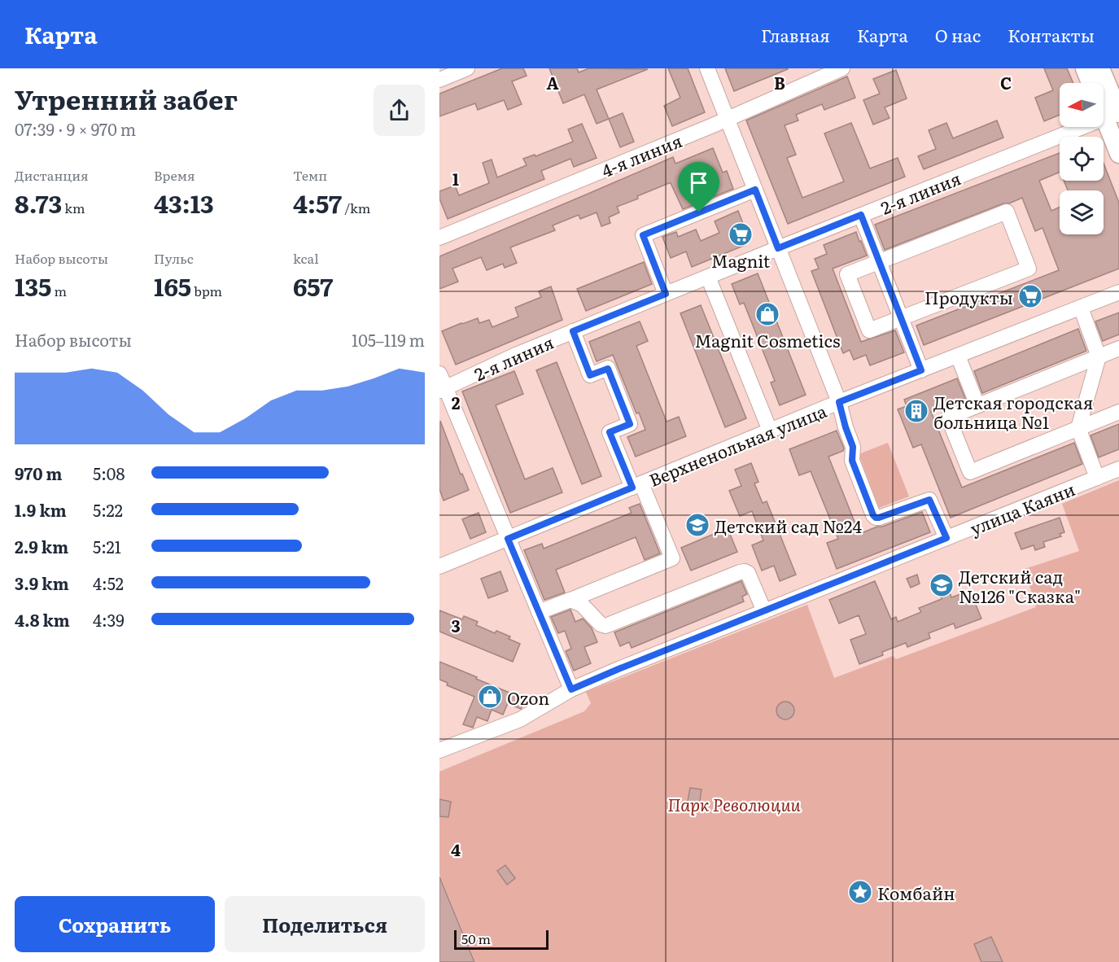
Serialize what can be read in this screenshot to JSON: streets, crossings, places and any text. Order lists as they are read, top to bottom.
{
  "streets": {
    "street": [
      "4-я линия",
      "2-я линия",
      "Верхненольная улица",
      "улица Каяни"
    ]
  },
  "parks": ["Парк Революции"],
  "places": {
    "supermarket": ["Magnit", "Продукты"],
    "shop": ["Magnit Cosmetics", "Ozon"],
    "building": ["Детская городская больница №1"],
    "school or university": ["Детский сад №24", "Детский сад №126 \"Сказка\""],
    "place": ["Комбайн"]
  },
  "scale_bar": "50 m",
  "north": "left",
  "page": {
    "header": "Карта",
    "nav": [
      "Главная",
      "Карта",
      "О нас",
      "Контакты"
    ],
    "heading": ["Утренний забег", "07:39 · 9 × 970 m"],
    "stats": [
      ["Дистанция", "8.73 km"],
      ["Время", "43:13"],
      ["Темп", "4:57 /km"],
      ["Набор высоты", "135 m"],
      ["Пульс", "165 bpm"],
      ["kcal", "657"]
    ],
    "chart": ["Набор высоты", "105–119 m"],
    "list": [
      {
        "name": "970 m",
        "note": "5:08"
      },
      {
        "name": "1.9 km",
        "note": "5:22"
      },
      {
        "name": "2.9 km",
        "note": "5:21"
      },
      {
        "name": "3.9 km",
        "note": "4:52"
      },
      {
        "name": "4.8 km",
        "note": "4:39"
      }
    ],
    "buttons": ["Сохранить", "Поделиться"],
    "scale": "50 m"
  },
  "grid": {
    "columns": ["A", "B", "C"],
    "rows": [
      "1",
      "2",
      "3",
      "4"
    ]
  }
}
